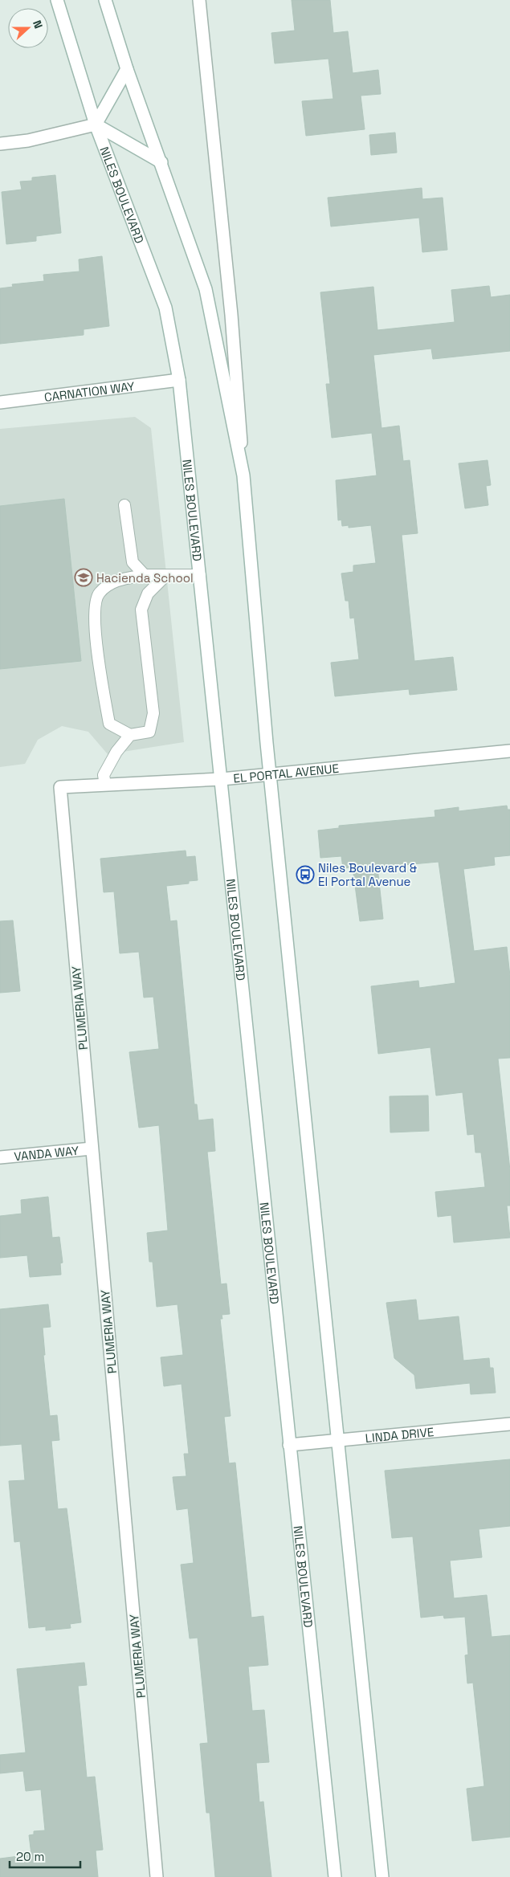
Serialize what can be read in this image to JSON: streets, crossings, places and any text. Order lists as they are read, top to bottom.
{
  "streets": {
    "main road": [
      "NILES BOULEVARD",
      "CARNATION WAY",
      "EL PORTAL AVENUE",
      "PLUMERIA WAY",
      "VANDA WAY",
      "LINDA DRIVE"
    ]
  },
  "crossings": [
    ["NILES BOULEVARD", "CARNATION WAY"],
    ["NILES BOULEVARD", "EL PORTAL AVENUE"],
    ["NILES BOULEVARD", "LINDA DRIVE"],
    ["EL PORTAL AVENUE", "PLUMERIA WAY"],
    ["PLUMERIA WAY", "VANDA WAY"]
  ],
  "places": {
    "school or university": ["Hacienda School"],
    "bus stop": ["Niles Boulevard & El Portal Avenue"]
  },
  "scale_bar": "20 m",
  "north": "right"
}
